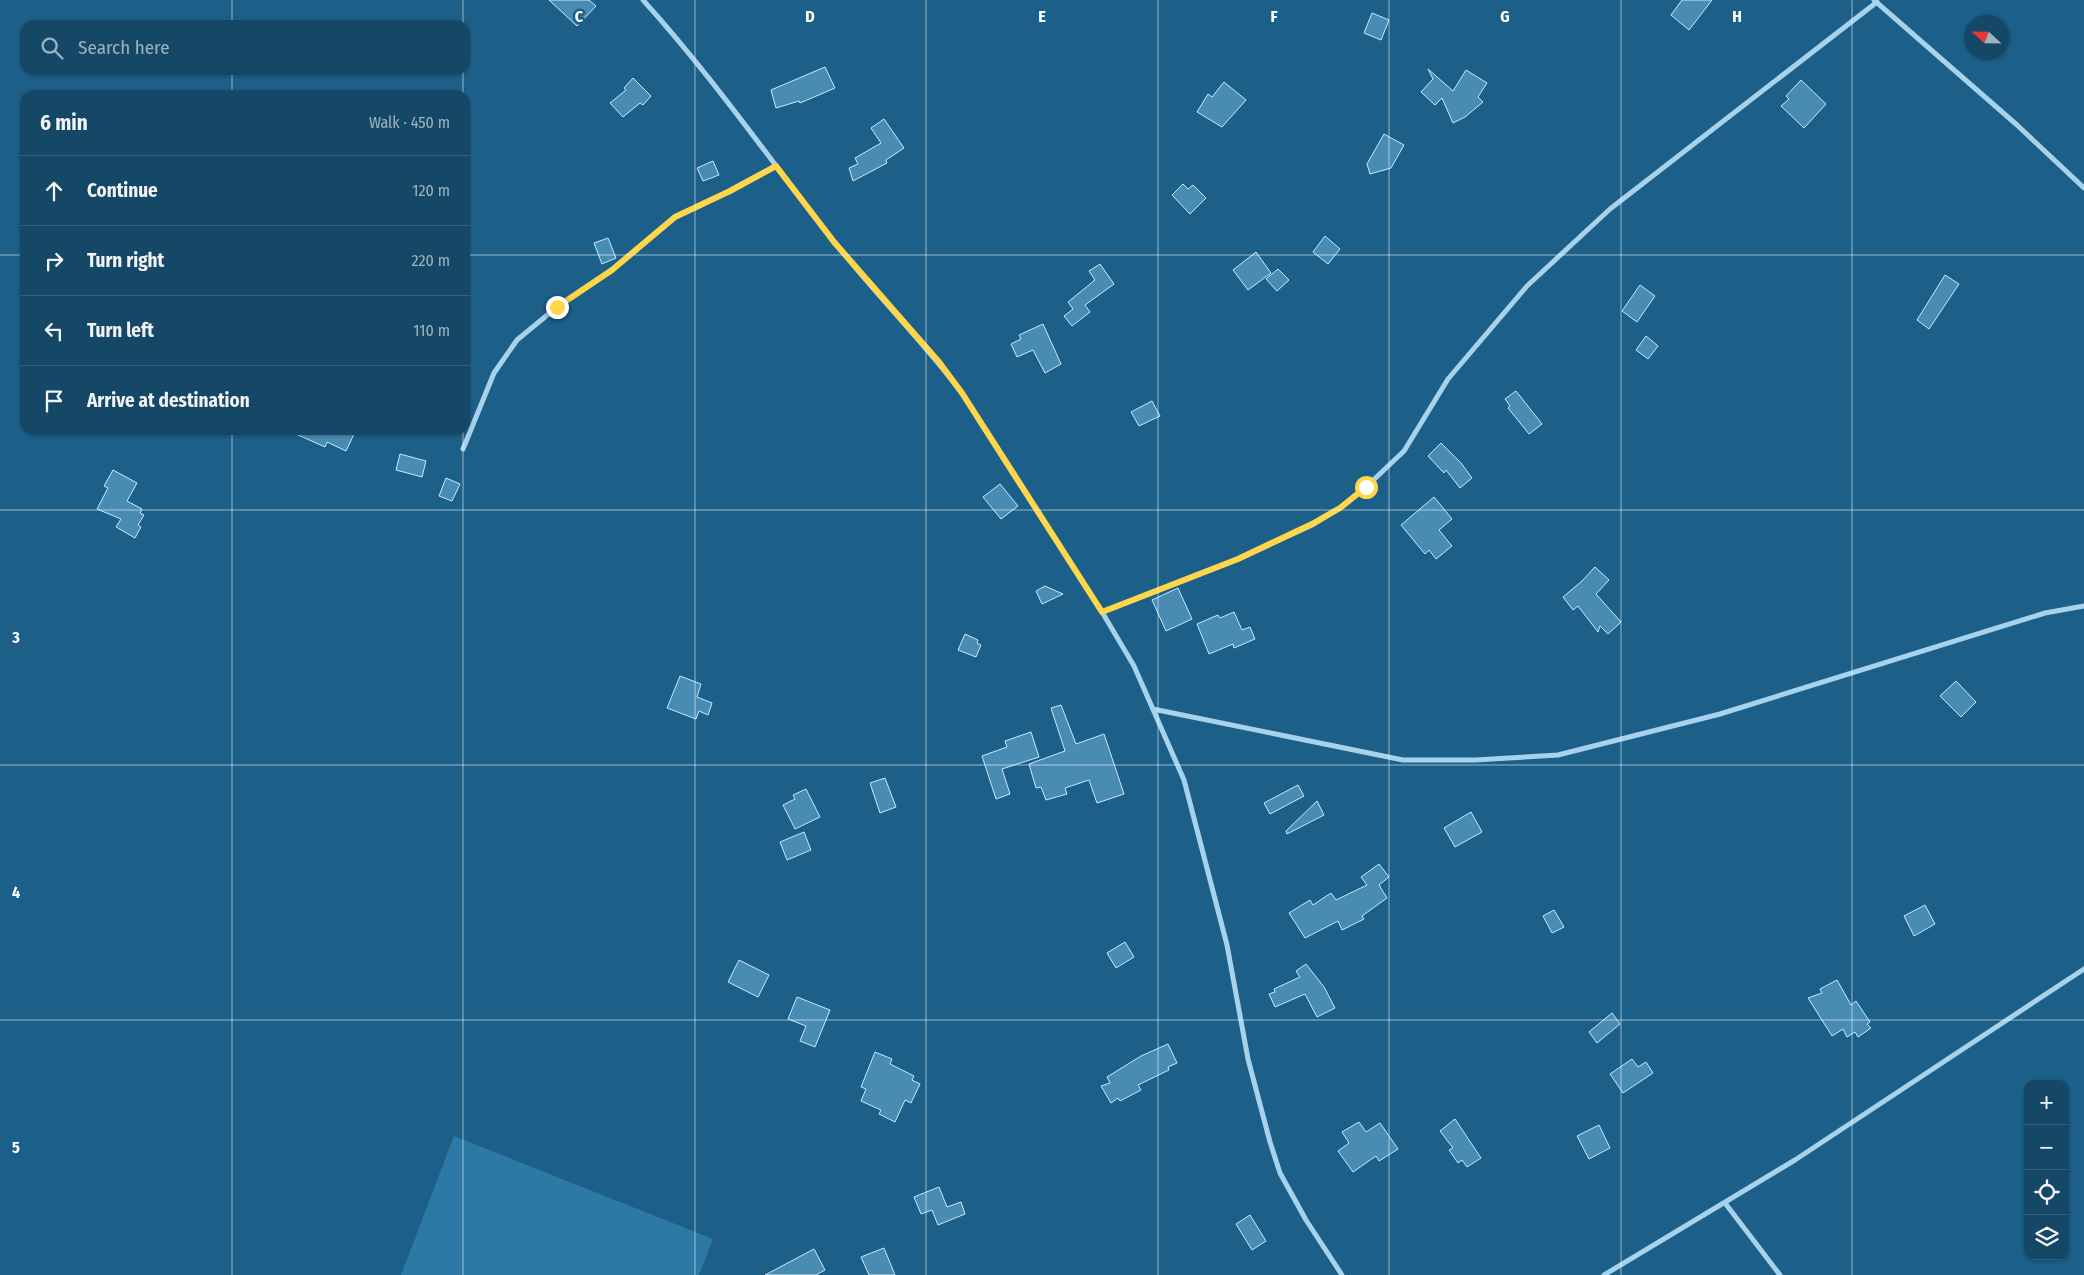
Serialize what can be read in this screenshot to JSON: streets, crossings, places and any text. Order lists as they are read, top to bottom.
{
  "north": "left",
  "page": {
    "search": "Search here",
    "heading": ["6 min", "Walk · 450 m"],
    "list": [
      ["Continue", "120 m"],
      ["Turn right", "220 m"],
      ["Turn left", "110 m"],
      "Arrive at destination"
    ],
    "map_buttons": ["+", "−"]
  },
  "grid": {
    "columns": [
      "C",
      "D",
      "E",
      "F",
      "G",
      "H"
    ],
    "rows": ["3", "4", "5"]
  }
}
